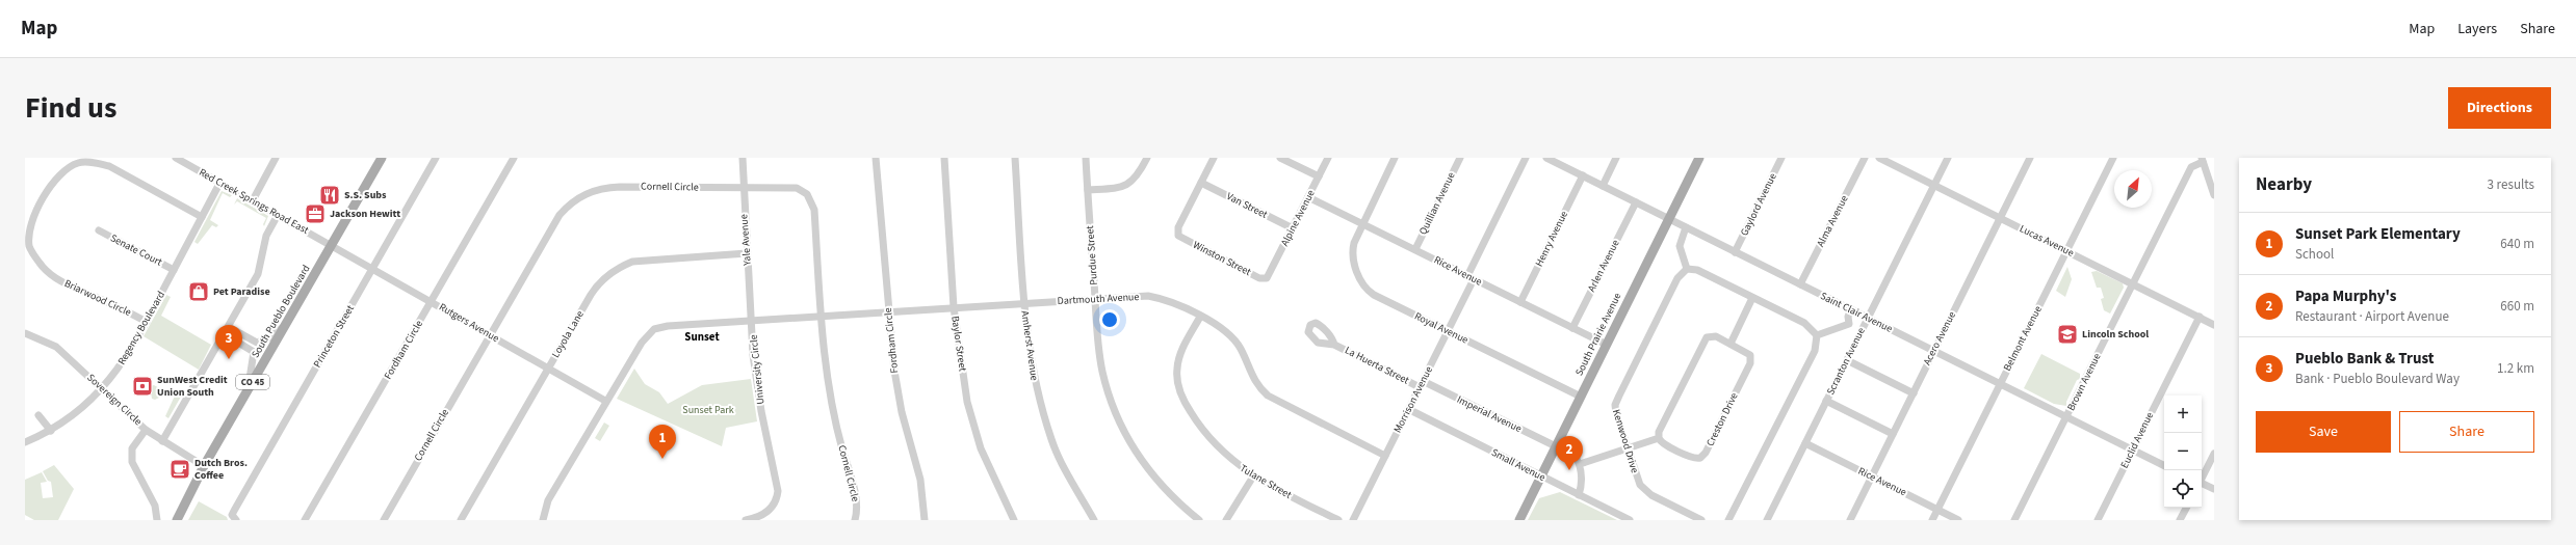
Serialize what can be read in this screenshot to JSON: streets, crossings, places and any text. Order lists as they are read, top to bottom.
{
  "streets": {
    "main road": ["South Pueblo Boulevard", "South Prairie Avenue", "CO 45"],
    "street": [
      "Cornell Circle",
      "Red Creek Springs Road East",
      "Quillian Avenue",
      "Gaylord Avenue",
      "Van Street",
      "Alpine Avenue",
      "Alma Avenue",
      "Henry Avenue",
      "Yale Avenue",
      "Lucas Avenue",
      "Senate Court",
      "Purdue Street",
      "Winston Street",
      "Arlen Avenue",
      "Rice Avenue",
      "Briarwood Circle",
      "Dartmouth Avenue",
      "Saint Clair Avenue",
      "Rutgers Avenue",
      "Regency Boulevard",
      "Royal Avenue",
      "Loyola Lane",
      "Princeton Street",
      "Acero Avenue",
      "Belmont Avenue",
      "Fordham Circle",
      "Baylor Street",
      "Amherst Avenue",
      "Scranton Avenue",
      "La Huerta Street",
      "University Circle",
      "Brown Avenue",
      "Sovereign Circle",
      "Morrison Avenue",
      "Imperial Avenue",
      "Creston Drive",
      "Euclid Avenue",
      "Kenwood Drive",
      "Small Avenue",
      "Tulane Street"
    ]
  },
  "crossings": [
    ["Cornell Circle", "Yale Avenue"],
    ["Cornell Circle", "Dartmouth Avenue"],
    ["Cornell Circle", "Rutgers Avenue"],
    ["Red Creek Springs Road East", "South Pueblo Boulevard"],
    ["Red Creek Springs Road East", "Rutgers Avenue"],
    ["Red Creek Springs Road East", "Regency Boulevard"],
    ["Quillian Avenue", "Rice Avenue"],
    ["Gaylord Avenue", "Saint Clair Avenue"],
    ["Van Street", "Alpine Avenue"],
    ["Van Street", "Winston Street"],
    ["Alpine Avenue", "Winston Street"],
    ["Alpine Avenue", "Rice Avenue"],
    ["Alma Avenue", "Saint Clair Avenue"],
    ["Henry Avenue", "Rice Avenue"],
    ["Henry Avenue", "Saint Clair Avenue"],
    ["Yale Avenue", "Dartmouth Avenue"],
    ["Yale Avenue", "Loyola Lane"],
    ["Yale Avenue", "University Circle"],
    ["Lucas Avenue", "Acero Avenue"],
    ["Lucas Avenue", "Belmont Avenue"],
    ["Lucas Avenue", "Scranton Avenue"],
    ["Lucas Avenue", "Brown Avenue"],
    ["Lucas Avenue", "Euclid Avenue"],
    ["Senate Court", "Regency Boulevard"],
    ["Purdue Street", "Dartmouth Avenue"],
    ["Arlen Avenue", "Rice Avenue"],
    ["Arlen Avenue", "Saint Clair Avenue"],
    ["Rice Avenue", "Royal Avenue"],
    ["Rice Avenue", "South Prairie Avenue"],
    ["Rice Avenue", "Acero Avenue"],
    ["Rice Avenue", "Belmont Avenue"],
    ["Rice Avenue", "Scranton Avenue"],
    ["Rice Avenue", "Morrison Avenue"],
    ["Briarwood Circle", "Regency Boulevard"],
    ["Dartmouth Avenue", "Fordham Circle"],
    ["Dartmouth Avenue", "Baylor Street"],
    ["Dartmouth Avenue", "Amherst Avenue"],
    ["Dartmouth Avenue", "University Circle"],
    ["Dartmouth Avenue", "Morrison Avenue"],
    ["Dartmouth Avenue", "Tulane Street"],
    ["South Pueblo Boulevard", "Rutgers Avenue"],
    ["South Pueblo Boulevard", "Sovereign Circle"],
    ["Saint Clair Avenue", "South Prairie Avenue"],
    ["Saint Clair Avenue", "Acero Avenue"],
    ["Saint Clair Avenue", "Belmont Avenue"],
    ["Saint Clair Avenue", "Scranton Avenue"],
    ["Saint Clair Avenue", "Brown Avenue"],
    ["Saint Clair Avenue", "Euclid Avenue"],
    ["Rutgers Avenue", "Loyola Lane"],
    ["Rutgers Avenue", "Princeton Street"],
    ["Rutgers Avenue", "Fordham Circle"],
    ["Rutgers Avenue", "University Circle"],
    ["Regency Boulevard", "Sovereign Circle"],
    ["Royal Avenue", "South Prairie Avenue"],
    ["Royal Avenue", "Morrison Avenue"],
    ["South Prairie Avenue", "Imperial Avenue"],
    ["South Prairie Avenue", "Small Avenue"],
    ["La Huerta Street", "Morrison Avenue"],
    ["La Huerta Street", "Imperial Avenue"],
    ["Morrison Avenue", "Imperial Avenue"],
    ["Morrison Avenue", "Small Avenue"]
  ],
  "districts": ["Sunset"],
  "parks": ["Sunset Park"],
  "places": {
    "restaurant": ["S.S. Subs"],
    "office": ["Jackson Hewitt"],
    "shop": ["Pet Paradise"],
    "school or university": ["Lincoln School"],
    "bank": ["SunWest Credit Union South"],
    "cafe": ["Dutch Bros. Coffee"]
  },
  "north": "top right",
  "page": {
    "header": "Map",
    "nav": ["Map", "Layers", "Share"],
    "title": "Find us",
    "buttons": [
      "Directions",
      ["Save", "Share"]
    ],
    "heading": ["Nearby", "3 results"],
    "list": [
      {
        "mark": "1",
        "name": "Sunset Park Elementary",
        "note": "School",
        "value": "640 m"
      },
      {
        "mark": "2",
        "name": "Papa Murphy's",
        "note": "Restaurant · Airport Avenue",
        "value": "660 m"
      },
      {
        "mark": "3",
        "name": "Pueblo Bank & Trust",
        "note": "Bank · Pueblo Boulevard Way",
        "value": "1.2 km"
      }
    ],
    "pins": ["3", "1", "2"],
    "map_buttons": ["+", "−"]
  }
}
